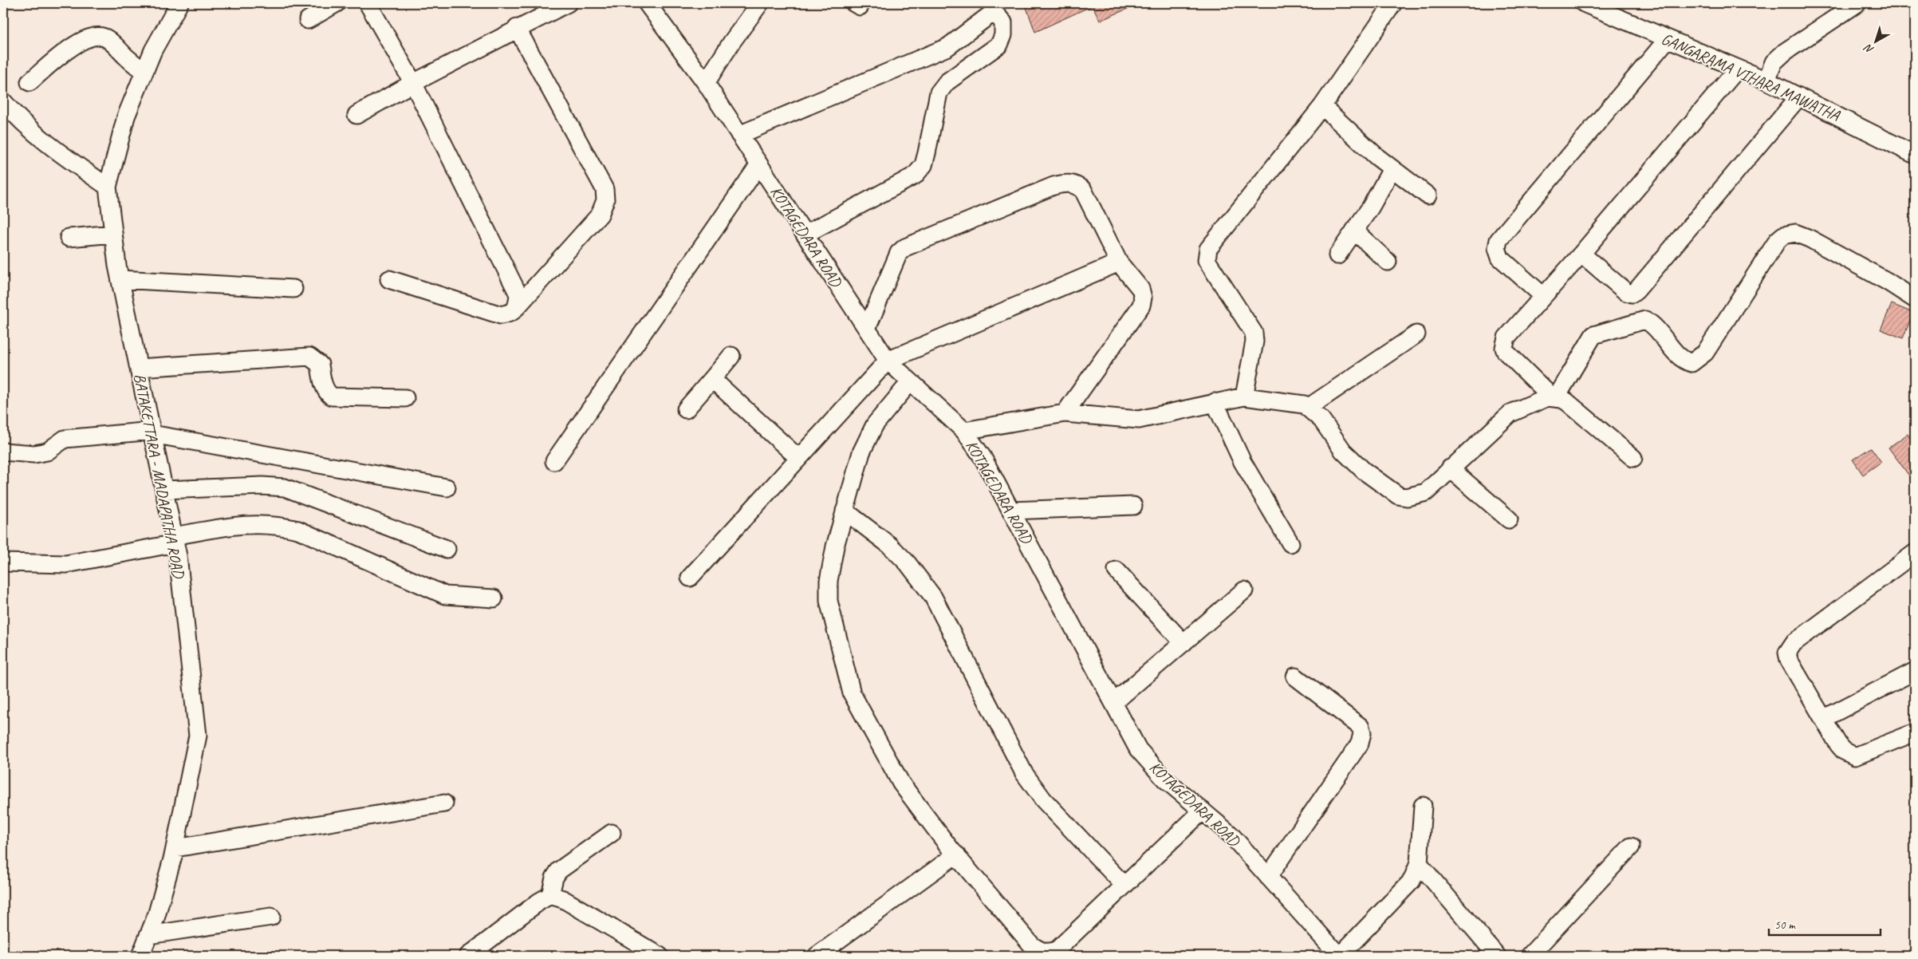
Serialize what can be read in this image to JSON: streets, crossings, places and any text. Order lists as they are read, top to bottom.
{
  "streets": {
    "street": ["GANGARAMA VIHARA MAWATHA", "KOTAGEDARA ROAD", "BATAKETTARA - MADAPATHA ROAD"]
  },
  "scale_bar": "50 m",
  "north": "bottom left"
}
